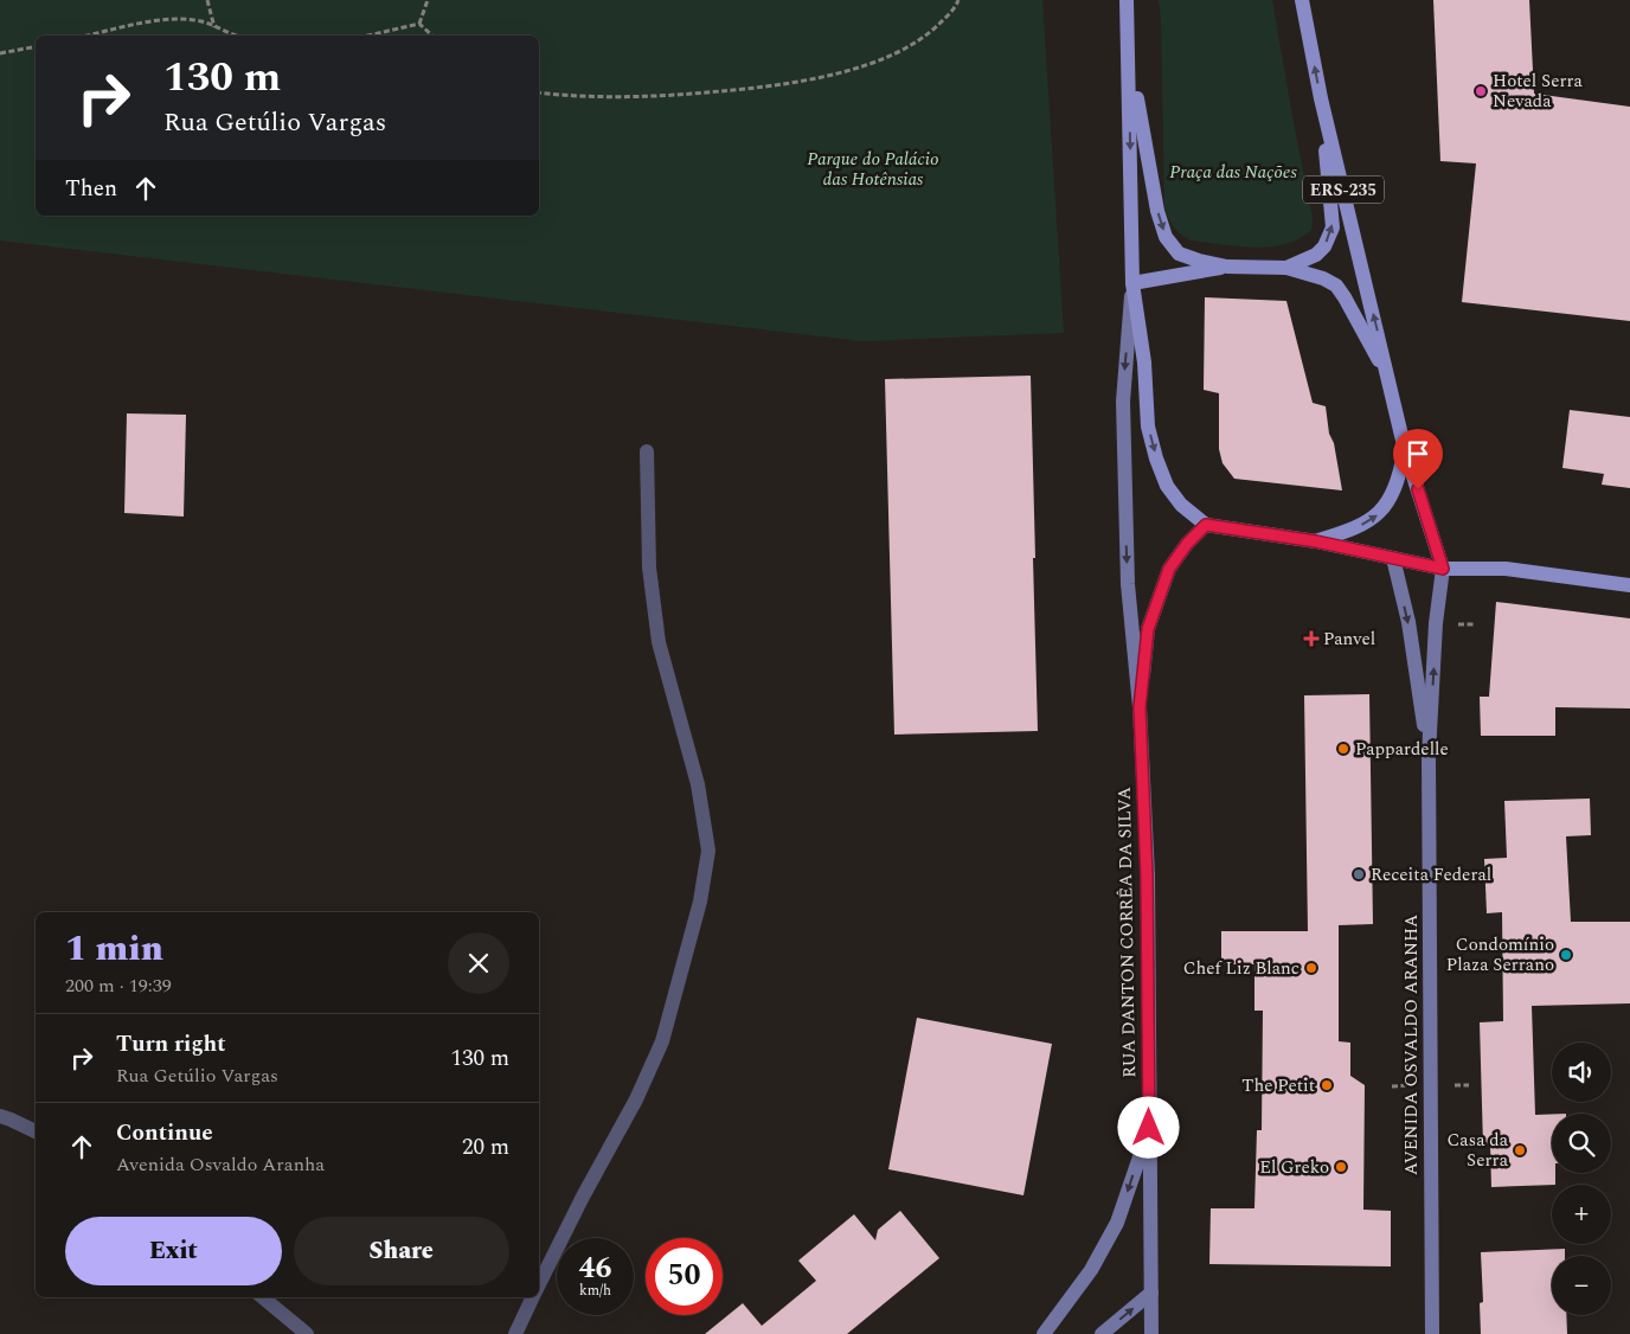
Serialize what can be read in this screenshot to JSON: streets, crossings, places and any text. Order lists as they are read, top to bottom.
{
  "streets": {
    "main road": ["ERS-235", "RUA DANTON CORRÊA DA SILVA", "AVENIDA OSVALDO ARANHA"]
  },
  "parks": ["Parque do Palácio das Hotênsias", "Praça das Nações"],
  "places": {
    "other": [
      "Hotel Serra Nevada",
      "Pappardelle",
      "Receita Federal",
      "Condomínio Plaza Serrano",
      "Chef Liz Blanc",
      "The Petit",
      "Casa da Serra",
      "El Greko"
    ],
    "health": ["Panvel"]
  },
  "page": {
    "turn": ["130 m", "Rua Getúlio Vargas"],
    "then": "Then",
    "heading": ["1 min", "200 m · 19:39"],
    "list": [
      {
        "name": "Turn right",
        "note": "Rua Getúlio Vargas",
        "value": "130 m"
      },
      {
        "name": "Continue",
        "note": "Avenida Osvaldo Aranha",
        "value": "20 m"
      }
    ],
    "map_buttons": ["+", "−"],
    "buttons": ["Exit", "Share"],
    "speed": "46 km/h",
    "limit": "50"
  }
}
